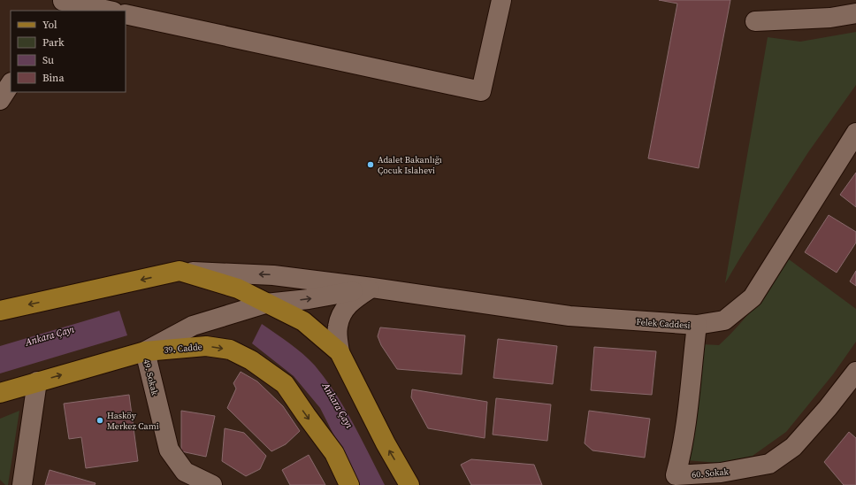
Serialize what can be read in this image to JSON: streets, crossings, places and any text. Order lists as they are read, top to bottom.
{
  "streets": {
    "main road": ["39. Cadde"],
    "street": ["Felek Caddesi", "49. Sokak", "60. Sokak"]
  },
  "crossings": [
    ["Felek Caddesi", "60. Sokak"],
    ["39. Cadde", "49. Sokak"]
  ],
  "water": ["Ankara Çayı"],
  "places": ["Adalet Bakanlığı Çocuk Islahevi", "Hasköy Merkez Cami"],
  "legend": [
    "Yol",
    "Park",
    "Su",
    "Bina"
  ]
}
